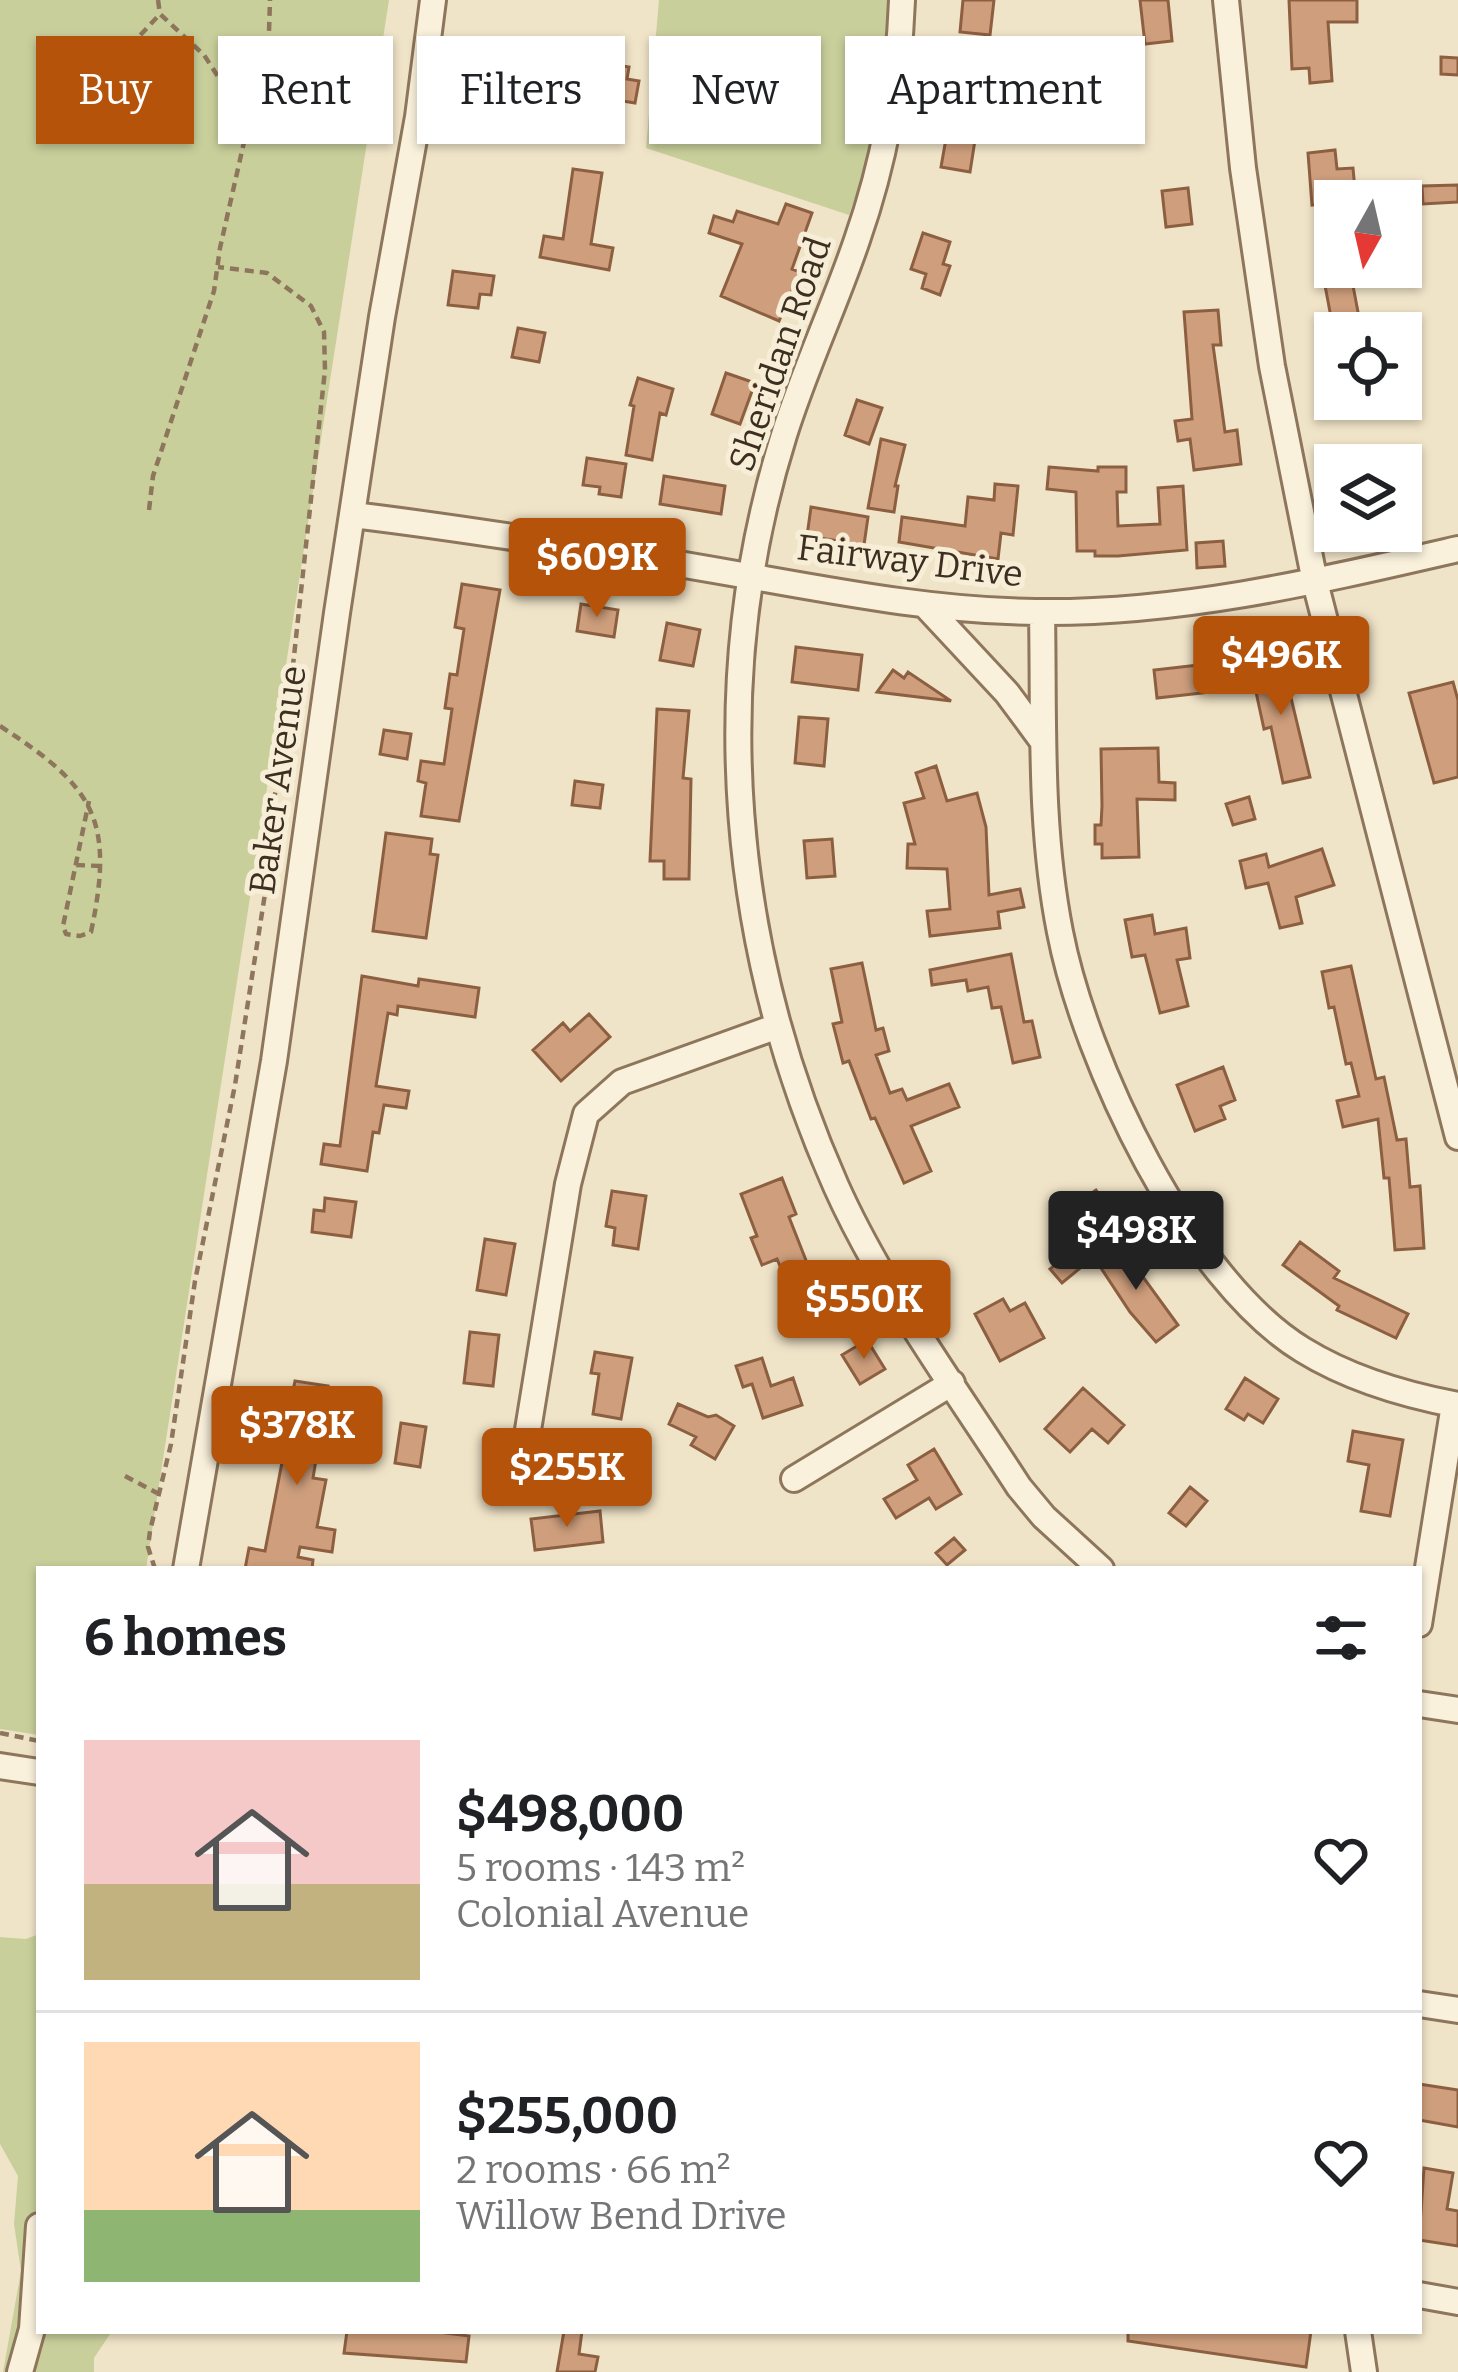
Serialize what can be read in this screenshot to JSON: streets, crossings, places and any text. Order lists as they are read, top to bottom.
{
  "streets": {
    "street": ["Sheridan Road", "Fairway Drive", "Baker Avenue"]
  },
  "crossings": [
    ["Sheridan Road", "Fairway Drive"],
    ["Fairway Drive", "Baker Avenue"]
  ],
  "north": "bottom",
  "page": {
    "chip": [
      "Buy",
      "Rent",
      "Filters",
      "New",
      "Apartment"
    ],
    "price": [
      "$609K",
      "$496K",
      "$498K",
      "$550K",
      "$378K",
      "$255K"
    ],
    "heading": "6 homes",
    "list": [
      {
        "name": "$498,000",
        "note": "5 rooms · 143 m² · Colonial Avenue"
      },
      {
        "name": "$255,000",
        "note": "2 rooms · 66 m² · Willow Bend Drive"
      }
    ]
  }
}
